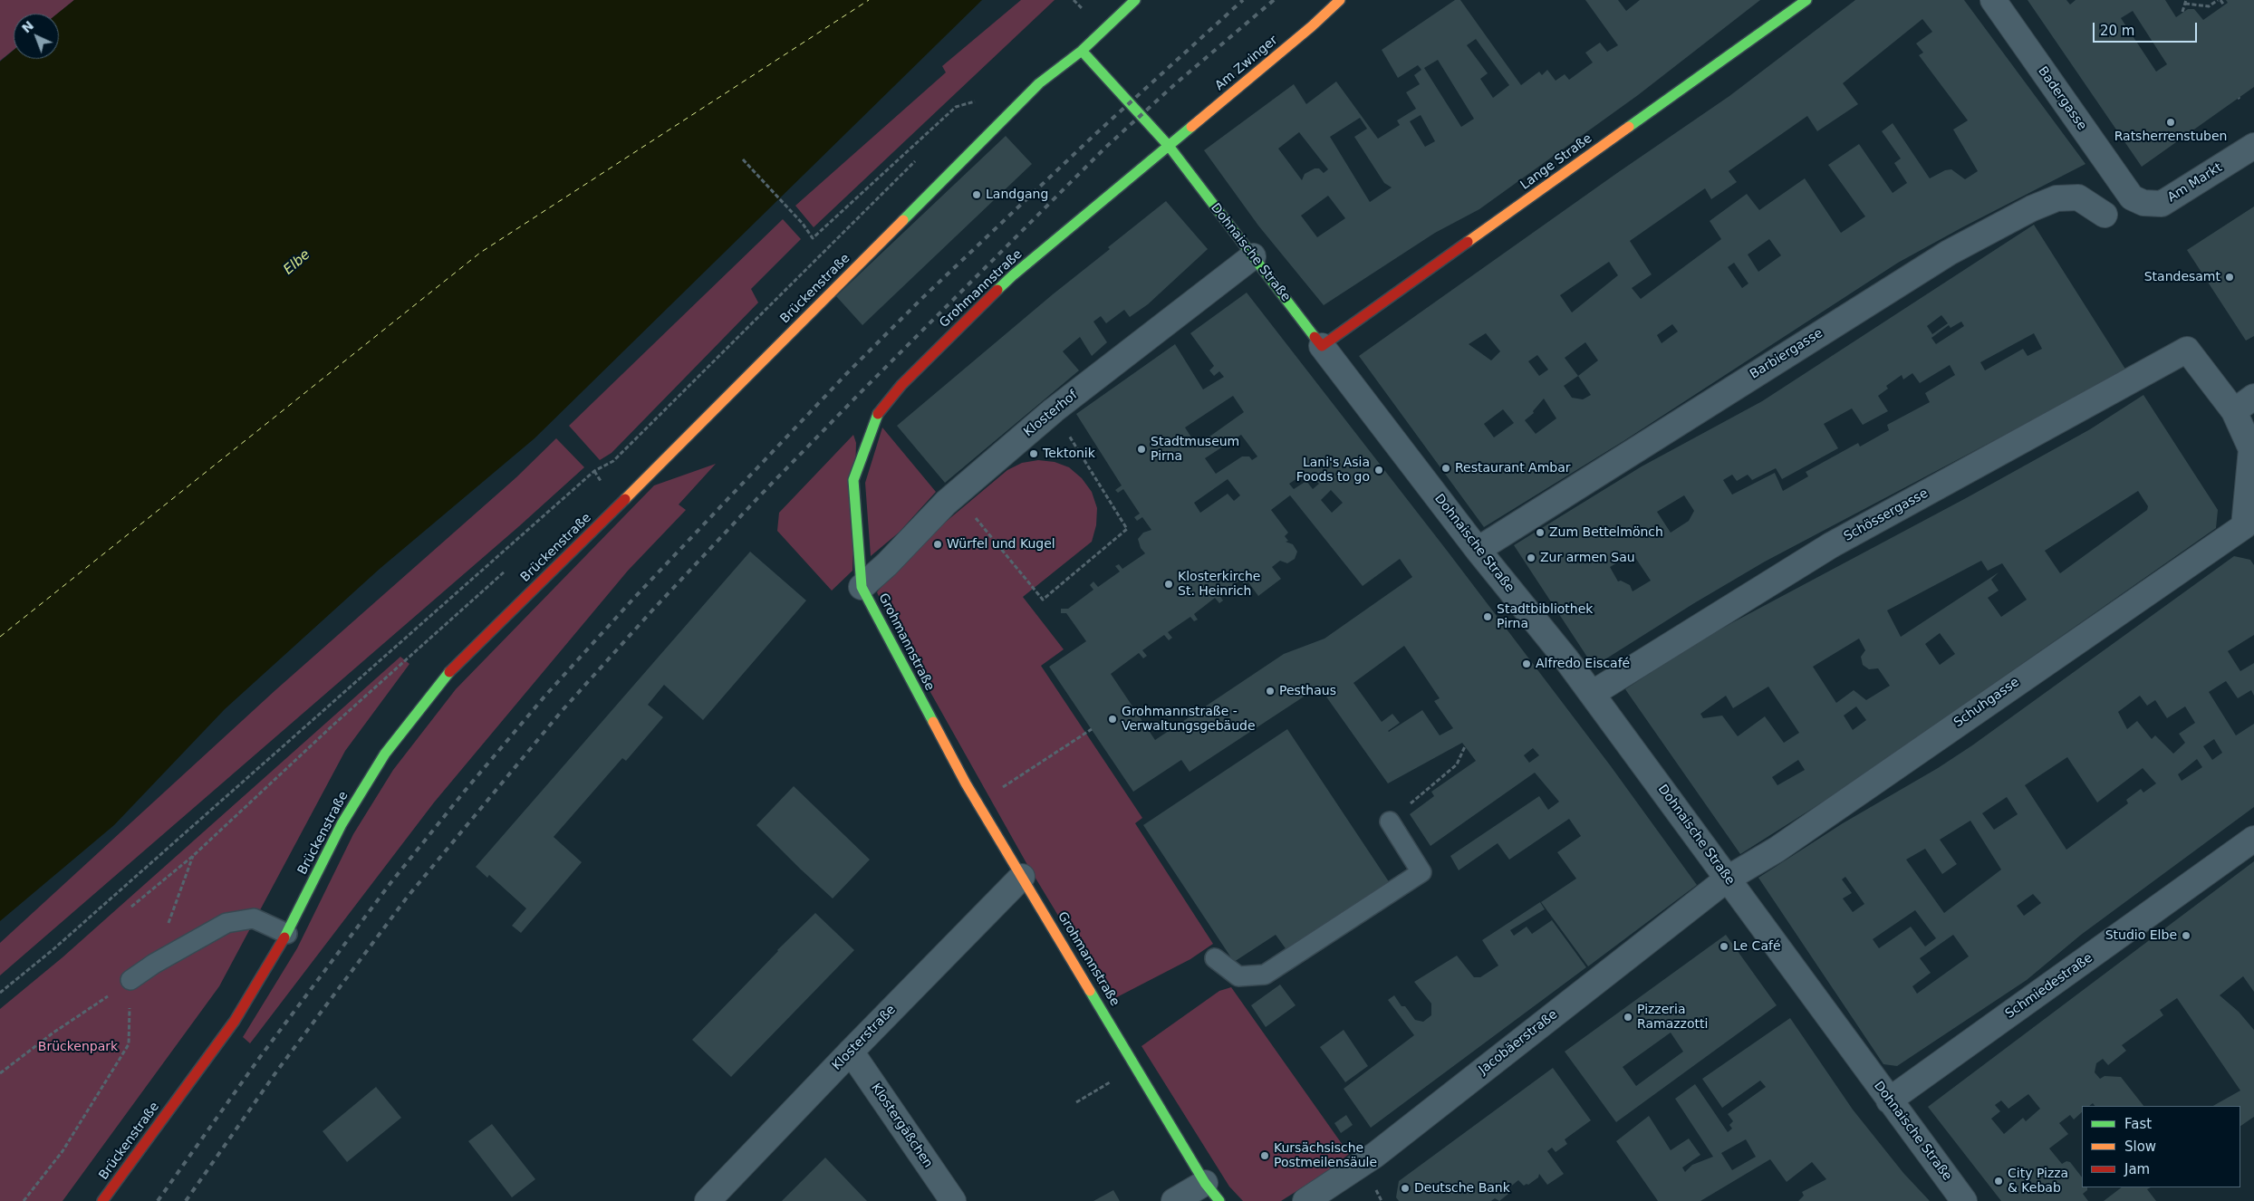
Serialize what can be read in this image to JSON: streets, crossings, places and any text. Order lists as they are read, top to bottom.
{
  "streets": {
    "street": [
      "Am Zwinger",
      "Badergasse",
      "Lange Straße",
      "Am Markt",
      "Dohnaische Straße",
      "Brückenstraße",
      "Grohmannstraße",
      "Barbiergasse",
      "Klosterhof",
      "Schössergasse",
      "Schuhgasse",
      "Schmiedestraße",
      "Klosterstraße",
      "Jacobäerstraße",
      "Klostergäßchen"
    ]
  },
  "crossings": [
    ["Am Zwinger", "Dohnaische Straße"],
    ["Am Zwinger", "Grohmannstraße"],
    ["Badergasse", "Am Markt"],
    ["Lange Straße", "Dohnaische Straße"],
    ["Dohnaische Straße", "Brückenstraße"],
    ["Dohnaische Straße", "Grohmannstraße"],
    ["Dohnaische Straße", "Barbiergasse"],
    ["Dohnaische Straße", "Klosterhof"],
    ["Dohnaische Straße", "Schössergasse"],
    ["Dohnaische Straße", "Schuhgasse"],
    ["Dohnaische Straße", "Schmiedestraße"],
    ["Dohnaische Straße", "Jacobäerstraße"],
    ["Grohmannstraße", "Klosterhof"],
    ["Grohmannstraße", "Klosterstraße"],
    ["Schuhgasse", "Jacobäerstraße"],
    ["Klosterstraße", "Klostergäßchen"]
  ],
  "water": ["Elbe"],
  "parks": ["Brückenpark"],
  "places": [
    "Ratsherrenstuben",
    "Landgang",
    "Standesamt",
    "Stadtmuseum Pirna",
    "Tektonik",
    "Restaurant Ambar",
    "Lani's Asia Foods to go",
    "Zum Bettelmönch",
    "Würfel und Kugel",
    "Zur armen Sau",
    "Klosterkirche St. Heinrich",
    "Stadtbibliothek Pirna",
    "Alfredo Eiscafé",
    "Pesthaus",
    "Grohmannstraße - Verwaltungsgebäude",
    "Studio Elbe",
    "Le Café",
    "Pizzeria Ramazzotti",
    "Kursächsische Postmeilensäule",
    "City Pizza & Kebab",
    "Deutsche Bank"
  ],
  "legend": ["Fast", "Slow", "Jam"],
  "scale_bar": "20 m",
  "north": "top left"
}
